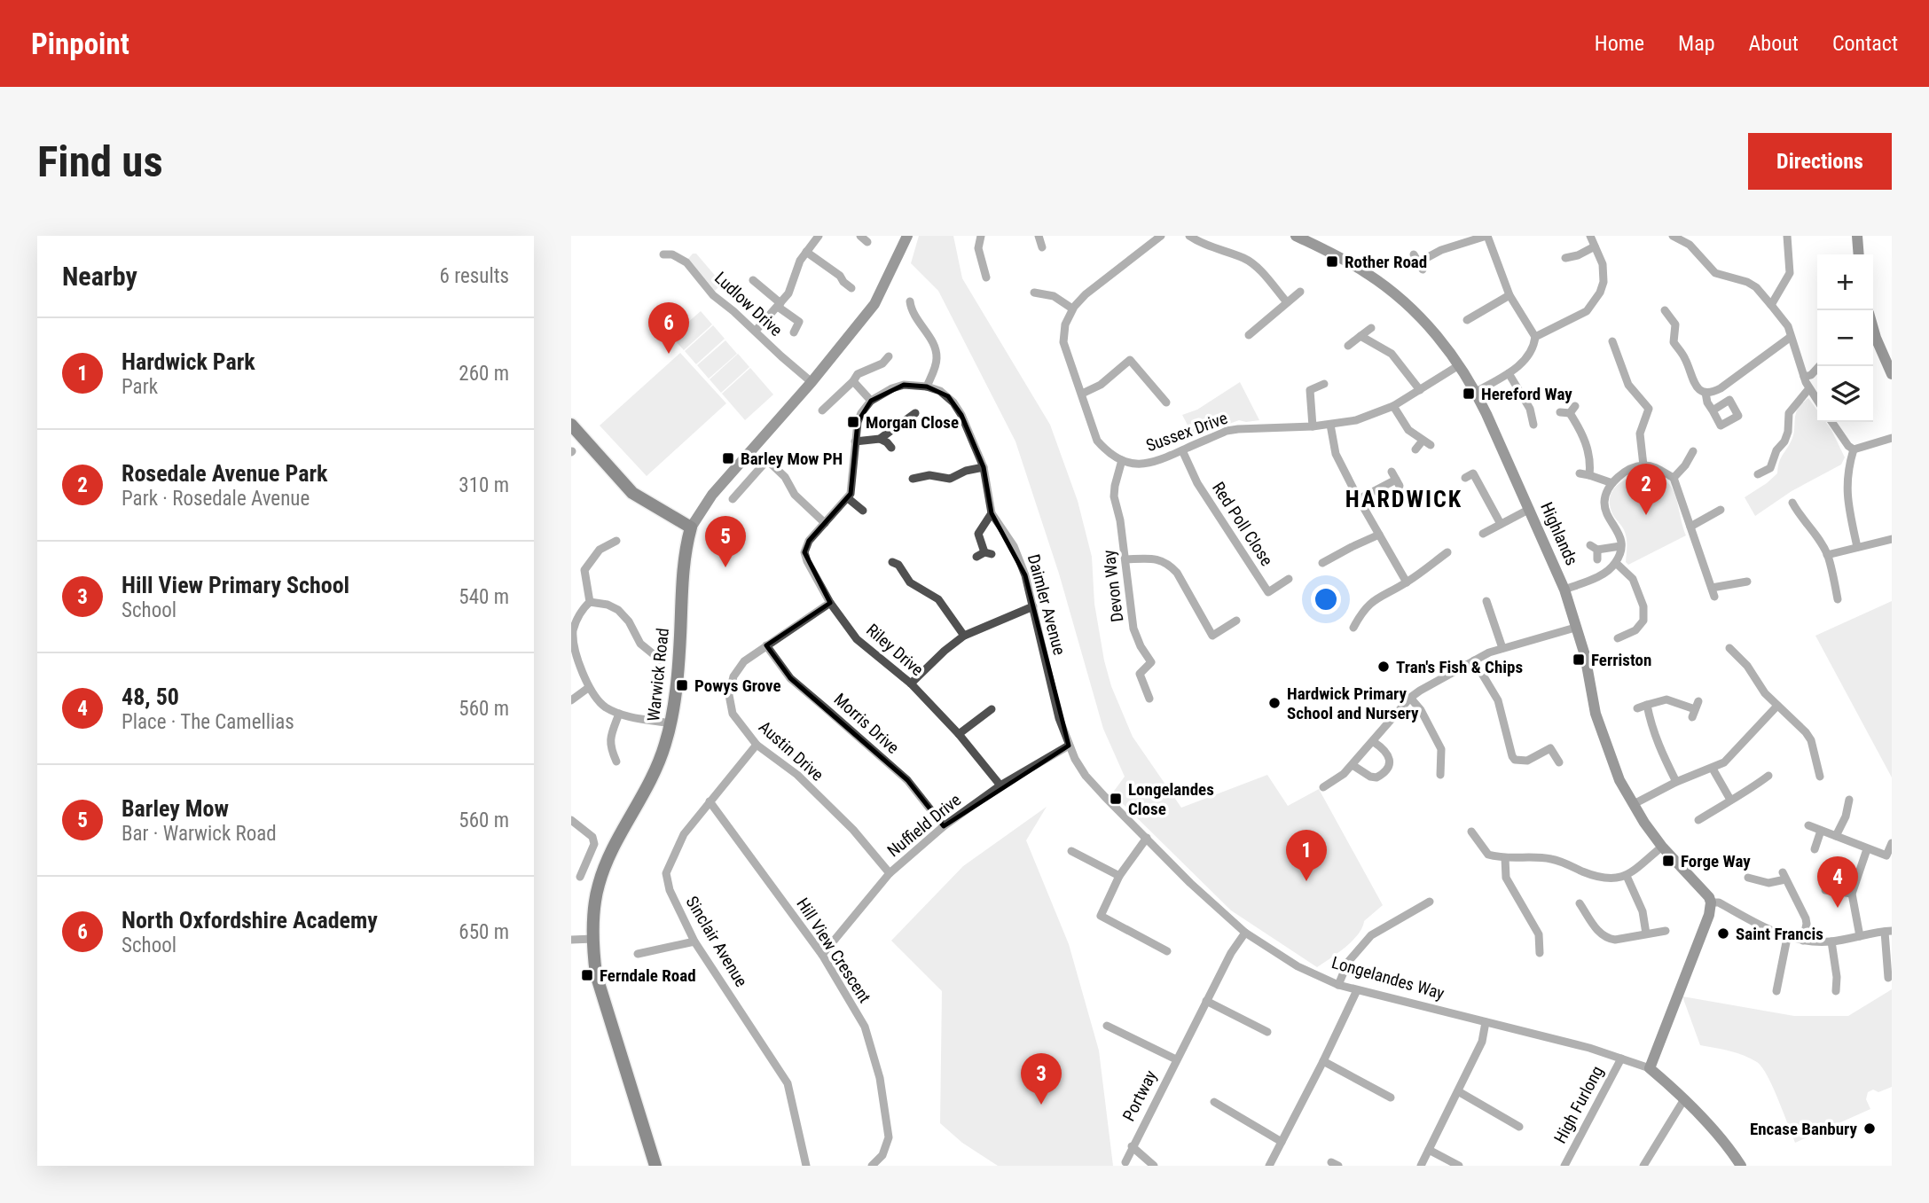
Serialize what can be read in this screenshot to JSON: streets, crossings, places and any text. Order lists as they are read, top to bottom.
{
  "streets": {
    "main road": ["Warwick Road"],
    "street": [
      "Ludlow Drive",
      "Sussex Drive",
      "Red Poll Close",
      "Highlands",
      "Devon Way",
      "Daimler Avenue",
      "Riley Drive",
      "Morris Drive",
      "Austin Drive",
      "Nuffield Drive",
      "Sinclair Avenue",
      "Hill View Crescent",
      "Longelandes Way",
      "Portway",
      "High Furlong"
    ]
  },
  "crossings": [
    ["Ludlow Drive", "Warwick Road"],
    ["Sussex Drive", "Red Poll Close"],
    ["Sussex Drive", "Highlands"],
    ["Sussex Drive", "Devon Way"],
    ["Daimler Avenue", "Nuffield Drive"],
    ["Daimler Avenue", "Longelandes Way"],
    ["Riley Drive", "Austin Drive"],
    ["Riley Drive", "Nuffield Drive"],
    ["Morris Drive", "Austin Drive"],
    ["Morris Drive", "Nuffield Drive"],
    ["Austin Drive", "Nuffield Drive"],
    ["Austin Drive", "Sinclair Avenue"],
    ["Nuffield Drive", "Hill View Crescent"],
    ["Nuffield Drive", "Longelandes Way"],
    ["Sinclair Avenue", "Hill View Crescent"],
    ["Longelandes Way", "Portway"],
    ["Longelandes Way", "High Furlong"]
  ],
  "districts": ["HARDWICK"],
  "places": {
    "transit": [
      "Rother Road",
      "Hereford Way",
      "Morgan Close",
      "Barley Mow PH",
      "Ferriston",
      "Powys Grove",
      "Longelandes Close",
      "Forge Way",
      "Ferndale Road"
    ],
    "other": [
      "Tran's Fish & Chips",
      "Hardwick Primary School and Nursery",
      "Saint Francis",
      "Encase Banbury"
    ]
  },
  "page": {
    "header": "Pinpoint",
    "nav": [
      "Home",
      "Map",
      "About",
      "Contact"
    ],
    "buttons": "Directions",
    "title": "Find us",
    "heading": ["Nearby", "6 results"],
    "map_buttons": ["+", "−"],
    "pins": [
      "6",
      "2",
      "5",
      "1",
      "4",
      "3"
    ],
    "list": [
      {
        "mark": "1",
        "name": "Hardwick Park",
        "note": "Park",
        "value": "260 m"
      },
      {
        "mark": "2",
        "name": "Rosedale Avenue Park",
        "note": "Park · Rosedale Avenue",
        "value": "310 m"
      },
      {
        "mark": "3",
        "name": "Hill View Primary School",
        "note": "School",
        "value": "540 m"
      },
      {
        "mark": "4",
        "name": "48, 50",
        "note": "Place · The Camellias",
        "value": "560 m"
      },
      {
        "mark": "5",
        "name": "Barley Mow",
        "note": "Bar · Warwick Road",
        "value": "560 m"
      },
      {
        "mark": "6",
        "name": "North Oxfordshire Academy",
        "note": "School",
        "value": "650 m"
      }
    ]
  }
}
